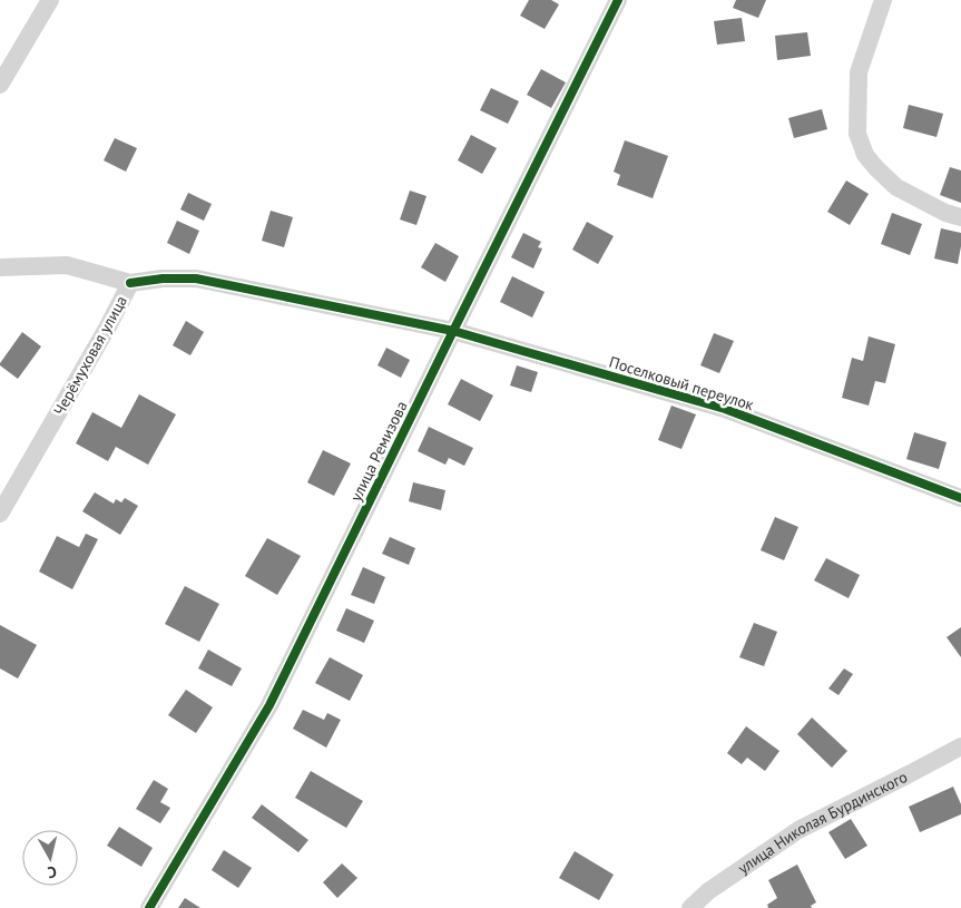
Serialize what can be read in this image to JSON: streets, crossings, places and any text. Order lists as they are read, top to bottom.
{
  "streets": {
    "street": [
      "Черёмуховая улица",
      "Поселковый переулок",
      "улица Ремизова",
      "улица Николая Бурдинского"
    ]
  },
  "crossings": [
    ["Черёмуховая улица", "Поселковый переулок"],
    ["Поселковый переулок", "улица Ремизова"]
  ],
  "north": "bottom"
}
